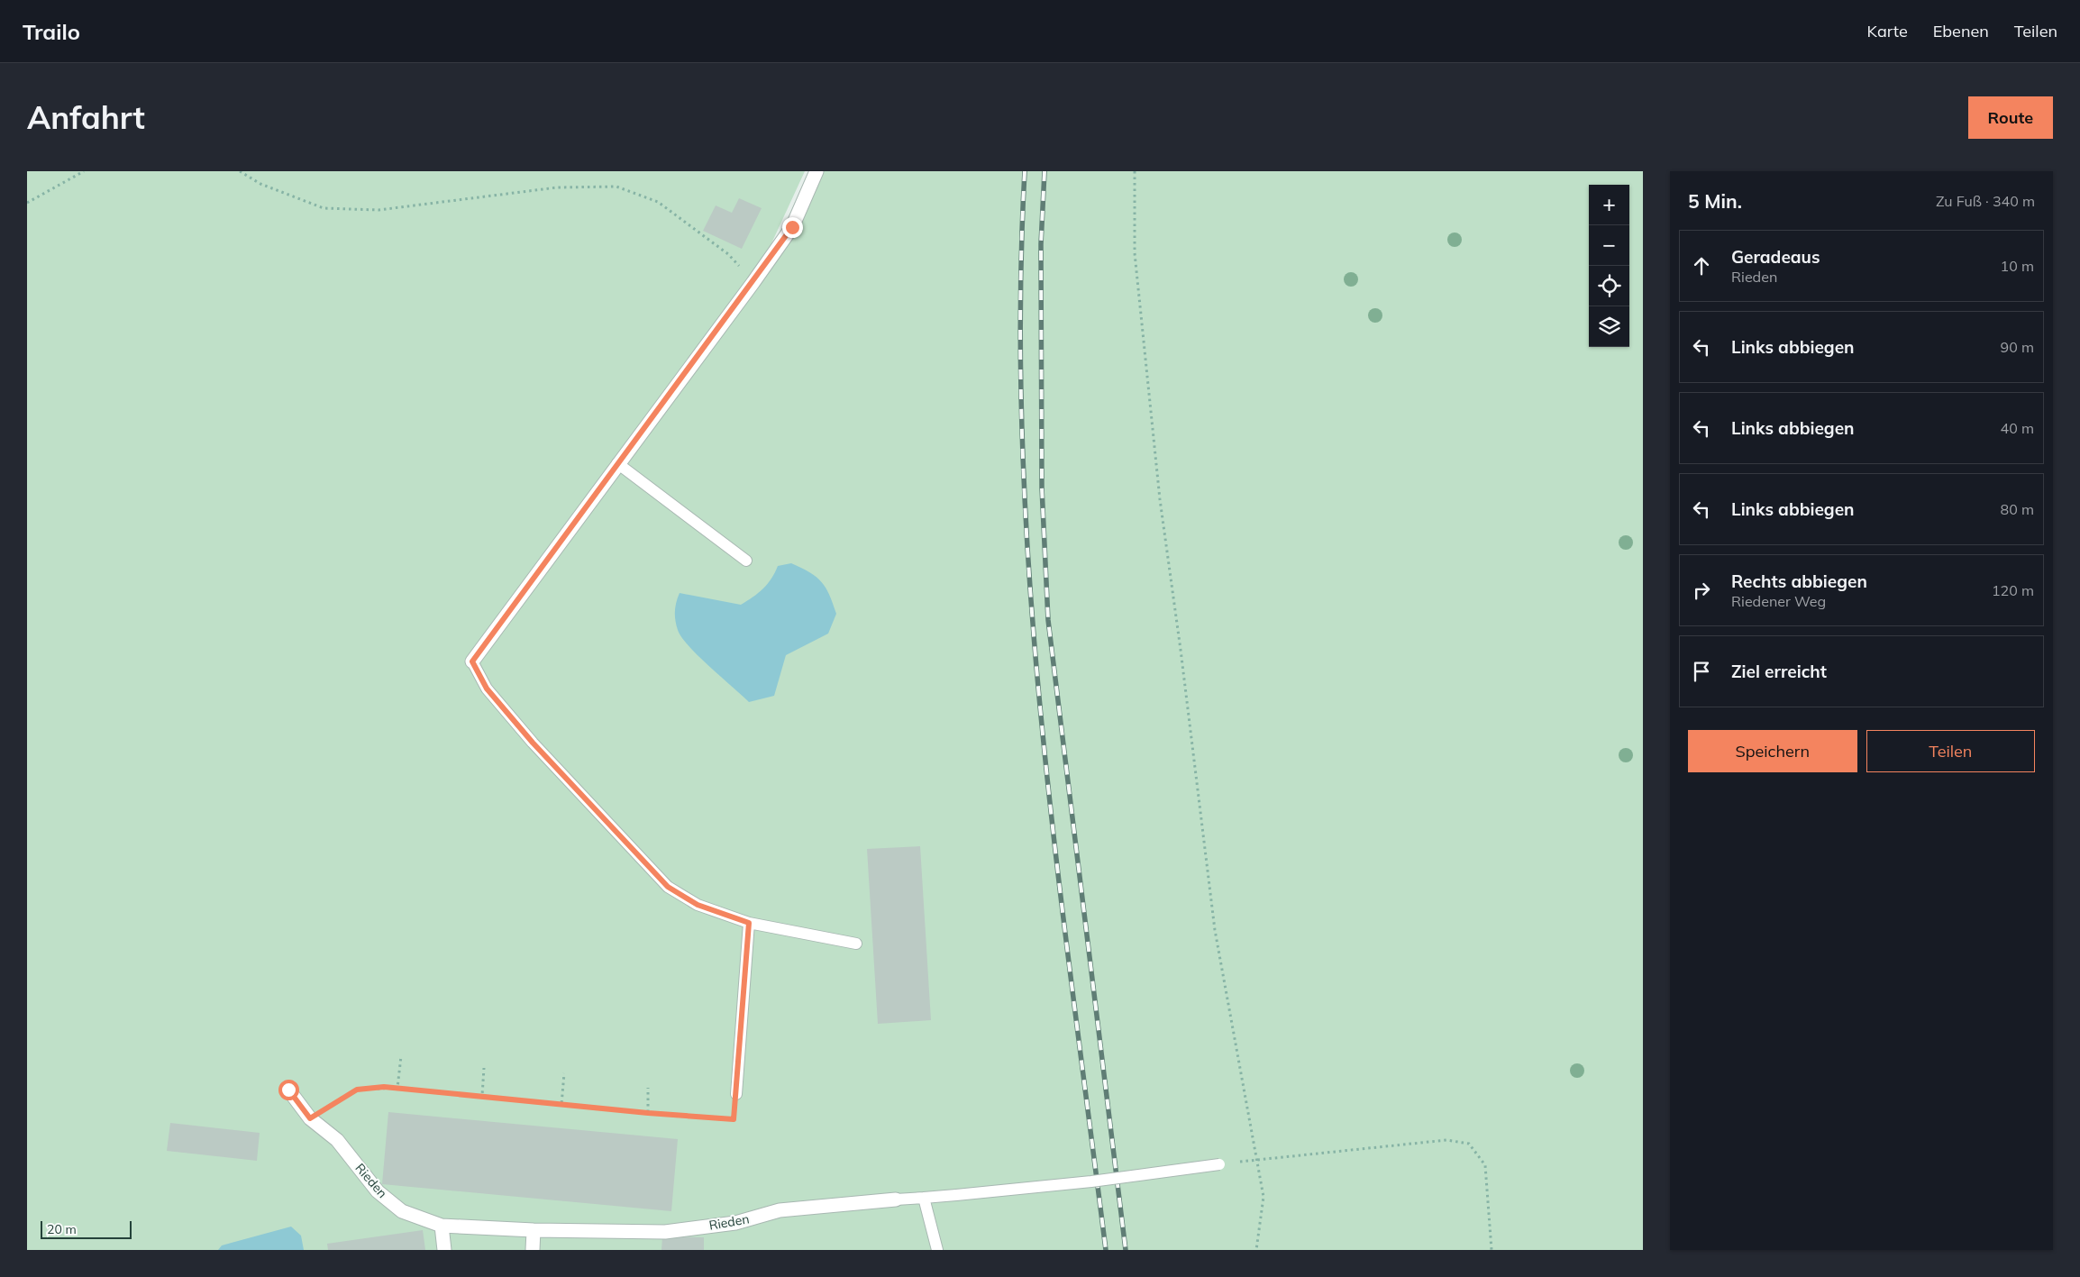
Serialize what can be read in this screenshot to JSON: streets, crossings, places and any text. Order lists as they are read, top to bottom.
{
  "streets": {
    "street": ["Rieden"]
  },
  "scale_bar": "20 m",
  "page": {
    "header": "Trailo",
    "nav": ["Karte", "Ebenen", "Teilen"],
    "buttons": [
      "Route",
      ["Speichern", "Teilen"]
    ],
    "title": "Anfahrt",
    "heading": ["5 Min.", "Zu Fuß · 340 m"],
    "map_buttons": ["+", "−"],
    "list": [
      ["Geradeaus", "Rieden", "10 m"],
      ["Links abbiegen", "90 m"],
      ["Links abbiegen", "40 m"],
      ["Links abbiegen", "80 m"],
      ["Rechts abbiegen", "Riedener Weg", "120 m"],
      "Ziel erreicht"
    ],
    "scale": "20 m"
  }
}
